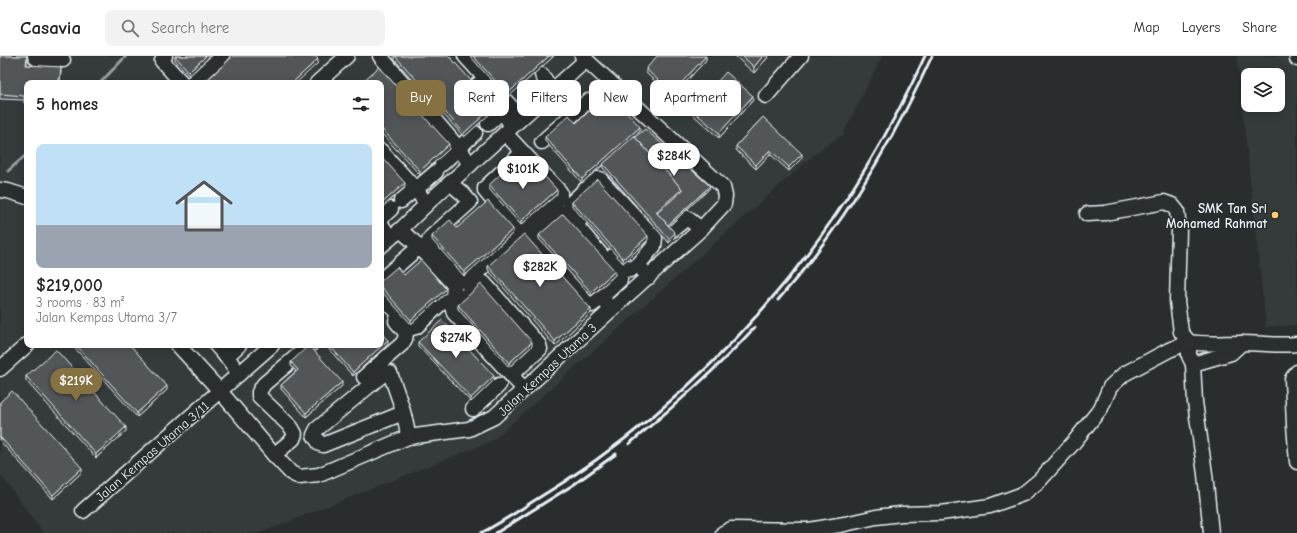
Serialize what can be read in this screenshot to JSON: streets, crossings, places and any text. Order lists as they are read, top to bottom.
{
  "streets": {
    "street": ["Jalan Kempas Utama 3", "Jalan Kempas Utama 3/11"]
  },
  "crossings": [
    ["Jalan Kempas Utama 3", "Jalan Kempas Utama 3/11"]
  ],
  "places": ["SMK Tan Sri Mohamed Rahmat"],
  "page": {
    "header": "Casavia",
    "search": "Search here",
    "nav": ["Map", "Layers", "Share"],
    "chip": [
      "Buy",
      "Rent",
      "Filters",
      "New",
      "Apartment"
    ],
    "heading": "5 homes",
    "list": [
      {
        "name": "$219,000",
        "note": "3 rooms · 83 m² · Jalan Kempas Utama 3/7"
      }
    ],
    "price": [
      "$284K",
      "$101K",
      "$282K",
      "$274K",
      "$219K"
    ]
  }
}
